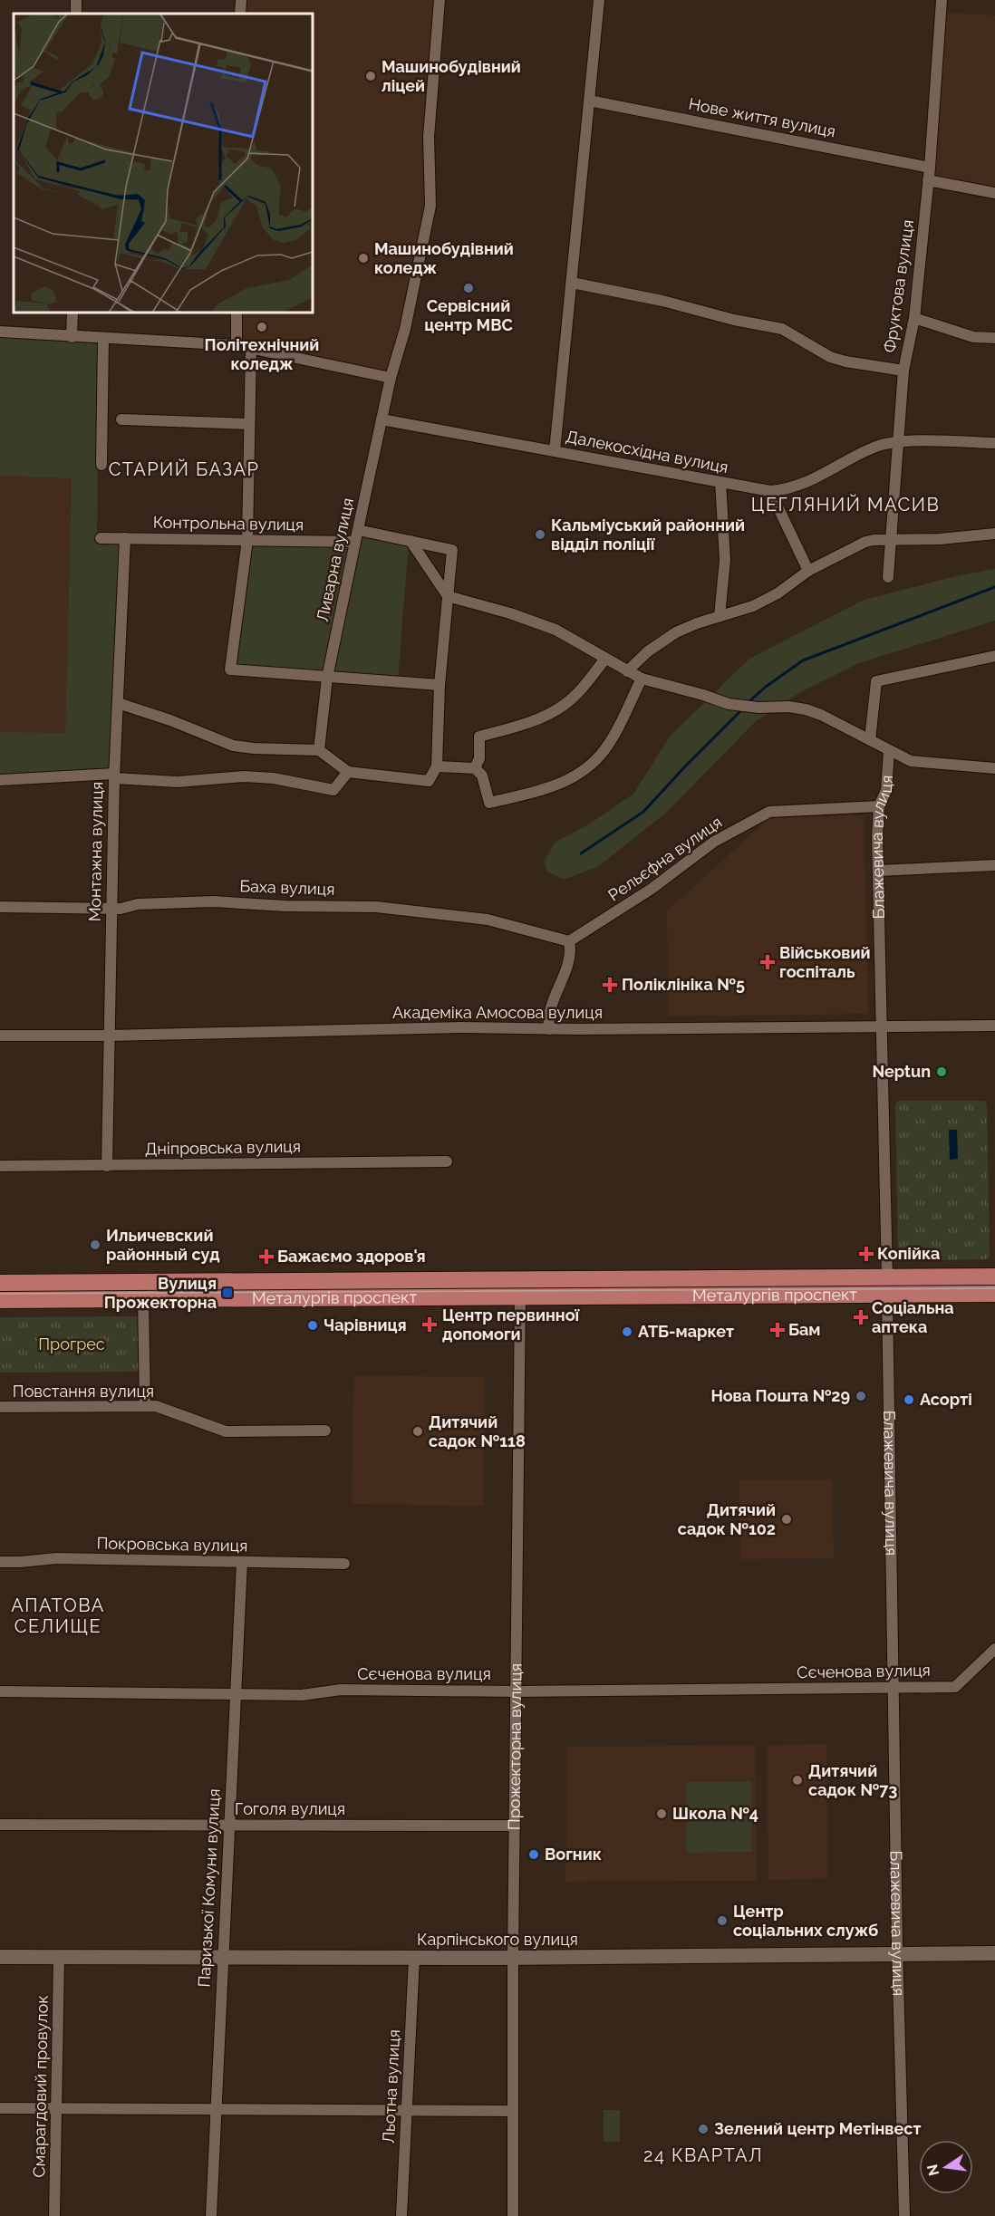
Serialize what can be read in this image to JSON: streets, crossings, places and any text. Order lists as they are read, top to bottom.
{
  "streets": {
    "main road": ["Блажевича вулиця", "Металургів проспект", "Прожекторна вулиця"],
    "street": [
      "Нове життя вулиця",
      "Фруктова вулиця",
      "Далекосхідна вулиця",
      "Контрольна вулиця",
      "Ливарна вулиця",
      "Монтажна вулиця",
      "Рельєфна вулиця",
      "Баха вулиця",
      "Академіка Амосова вулиця",
      "Дніпровська вулиця",
      "Повстання вулиця",
      "Покровська вулиця",
      "Сєченова вулиця",
      "Гоголя вулиця",
      "Паризької Комуни вулиця",
      "Карпінського вулиця",
      "Смарагдовий провулок",
      "Льотна вулиця"
    ]
  },
  "crossings": [
    ["Нове життя вулиця", "Фруктова вулиця"],
    ["Фруктова вулиця", "Далекосхідна вулиця"],
    ["Далекосхідна вулиця", "Ливарна вулиця"],
    ["Контрольна вулиця", "Ливарна вулиця"],
    ["Контрольна вулиця", "Монтажна вулиця"],
    ["Блажевича вулиця", "Рельєфна вулиця"],
    ["Блажевича вулиця", "Академіка Амосова вулиця"],
    ["Блажевича вулиця", "Металургів проспект"],
    ["Блажевича вулиця", "Сєченова вулиця"],
    ["Блажевича вулиця", "Карпінського вулиця"],
    ["Монтажна вулиця", "Баха вулиця"],
    ["Монтажна вулиця", "Академіка Амосова вулиця"],
    ["Монтажна вулиця", "Дніпровська вулиця"],
    ["Рельєфна вулиця", "Баха вулиця"],
    ["Металургів проспект", "Прожекторна вулиця"],
    ["Покровська вулиця", "Паризької Комуни вулиця"],
    ["Сєченова вулиця", "Прожекторна вулиця"],
    ["Сєченова вулиця", "Паризької Комуни вулиця"],
    ["Прожекторна вулиця", "Гоголя вулиця"],
    ["Прожекторна вулиця", "Карпінського вулиця"],
    ["Гоголя вулиця", "Паризької Комуни вулиця"],
    ["Паризької Комуни вулиця", "Карпінського вулиця"],
    ["Карпінського вулиця", "Смарагдовий провулок"],
    ["Карпінського вулиця", "Льотна вулиця"]
  ],
  "districts": [
    "СТАРИЙ БАЗАР",
    "ЦЕГЛЯНИЙ МАСИВ",
    "АПАТОВА СЕЛИЩЕ",
    "24 КВАРТАЛ"
  ],
  "parks": ["Прогрес"],
  "places": {
    "other": [
      "Машинобудівний ліцей",
      "Машинобудівний коледж",
      "Сервісний центр МВС",
      "Політехнічний коледж",
      "Кальміуський районний відділ поліції",
      "Neptun",
      "Ильичевский районный суд",
      "Чарівниця",
      "АТБ-маркет",
      "Нова Пошта №29",
      "Асорті",
      "Дитячий садок №118",
      "Дитячий садок №102",
      "Дитячий садок №73",
      "Школа №4",
      "Вогник",
      "Центр соціальних служб",
      "Зелений центр Метінвест"
    ],
    "health": [
      "Військовий госпіталь",
      "Поліклініка №5",
      "Копійка",
      "Бажаємо здоров'я",
      "Соціальна аптека",
      "Центр первинної допомоги",
      "Бам"
    ],
    "transit": ["Вулиця Прожекторна"]
  },
  "north": "left"
}
